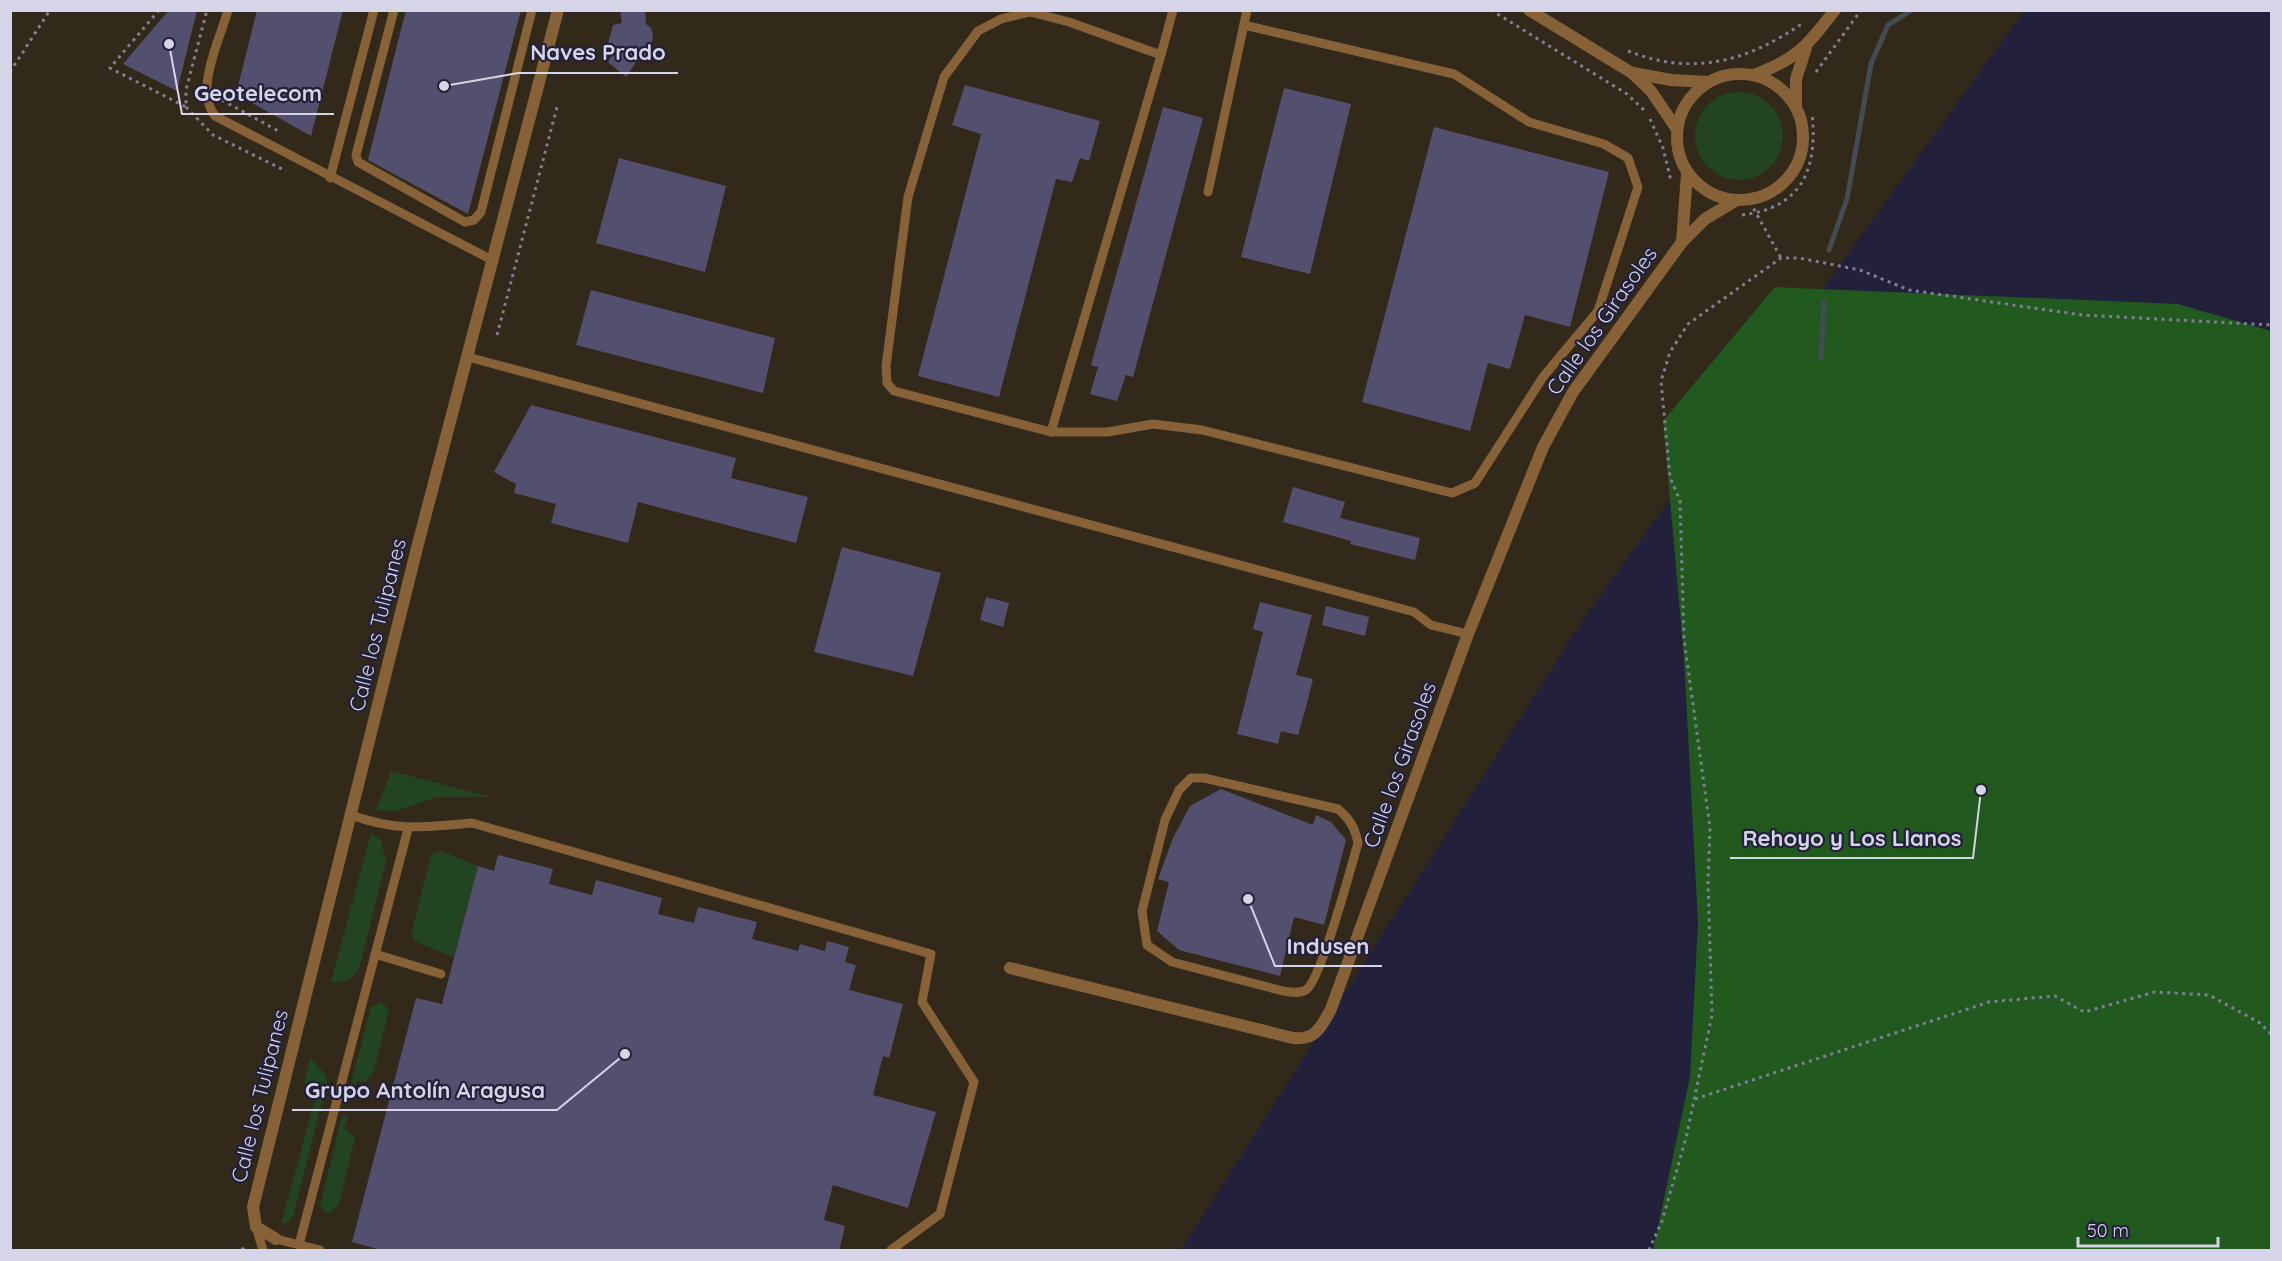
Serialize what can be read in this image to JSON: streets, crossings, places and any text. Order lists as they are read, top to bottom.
{
  "streets": {
    "street": ["Calle los Girasoles", "Calle los Tulipanes"]
  },
  "places": [
    "Geotelecom",
    "Naves Prado",
    "Rehoyo y Los Llanos",
    "Indusen",
    "Grupo Antolín Aragusa"
  ],
  "scale_bar": "50 m"
}
